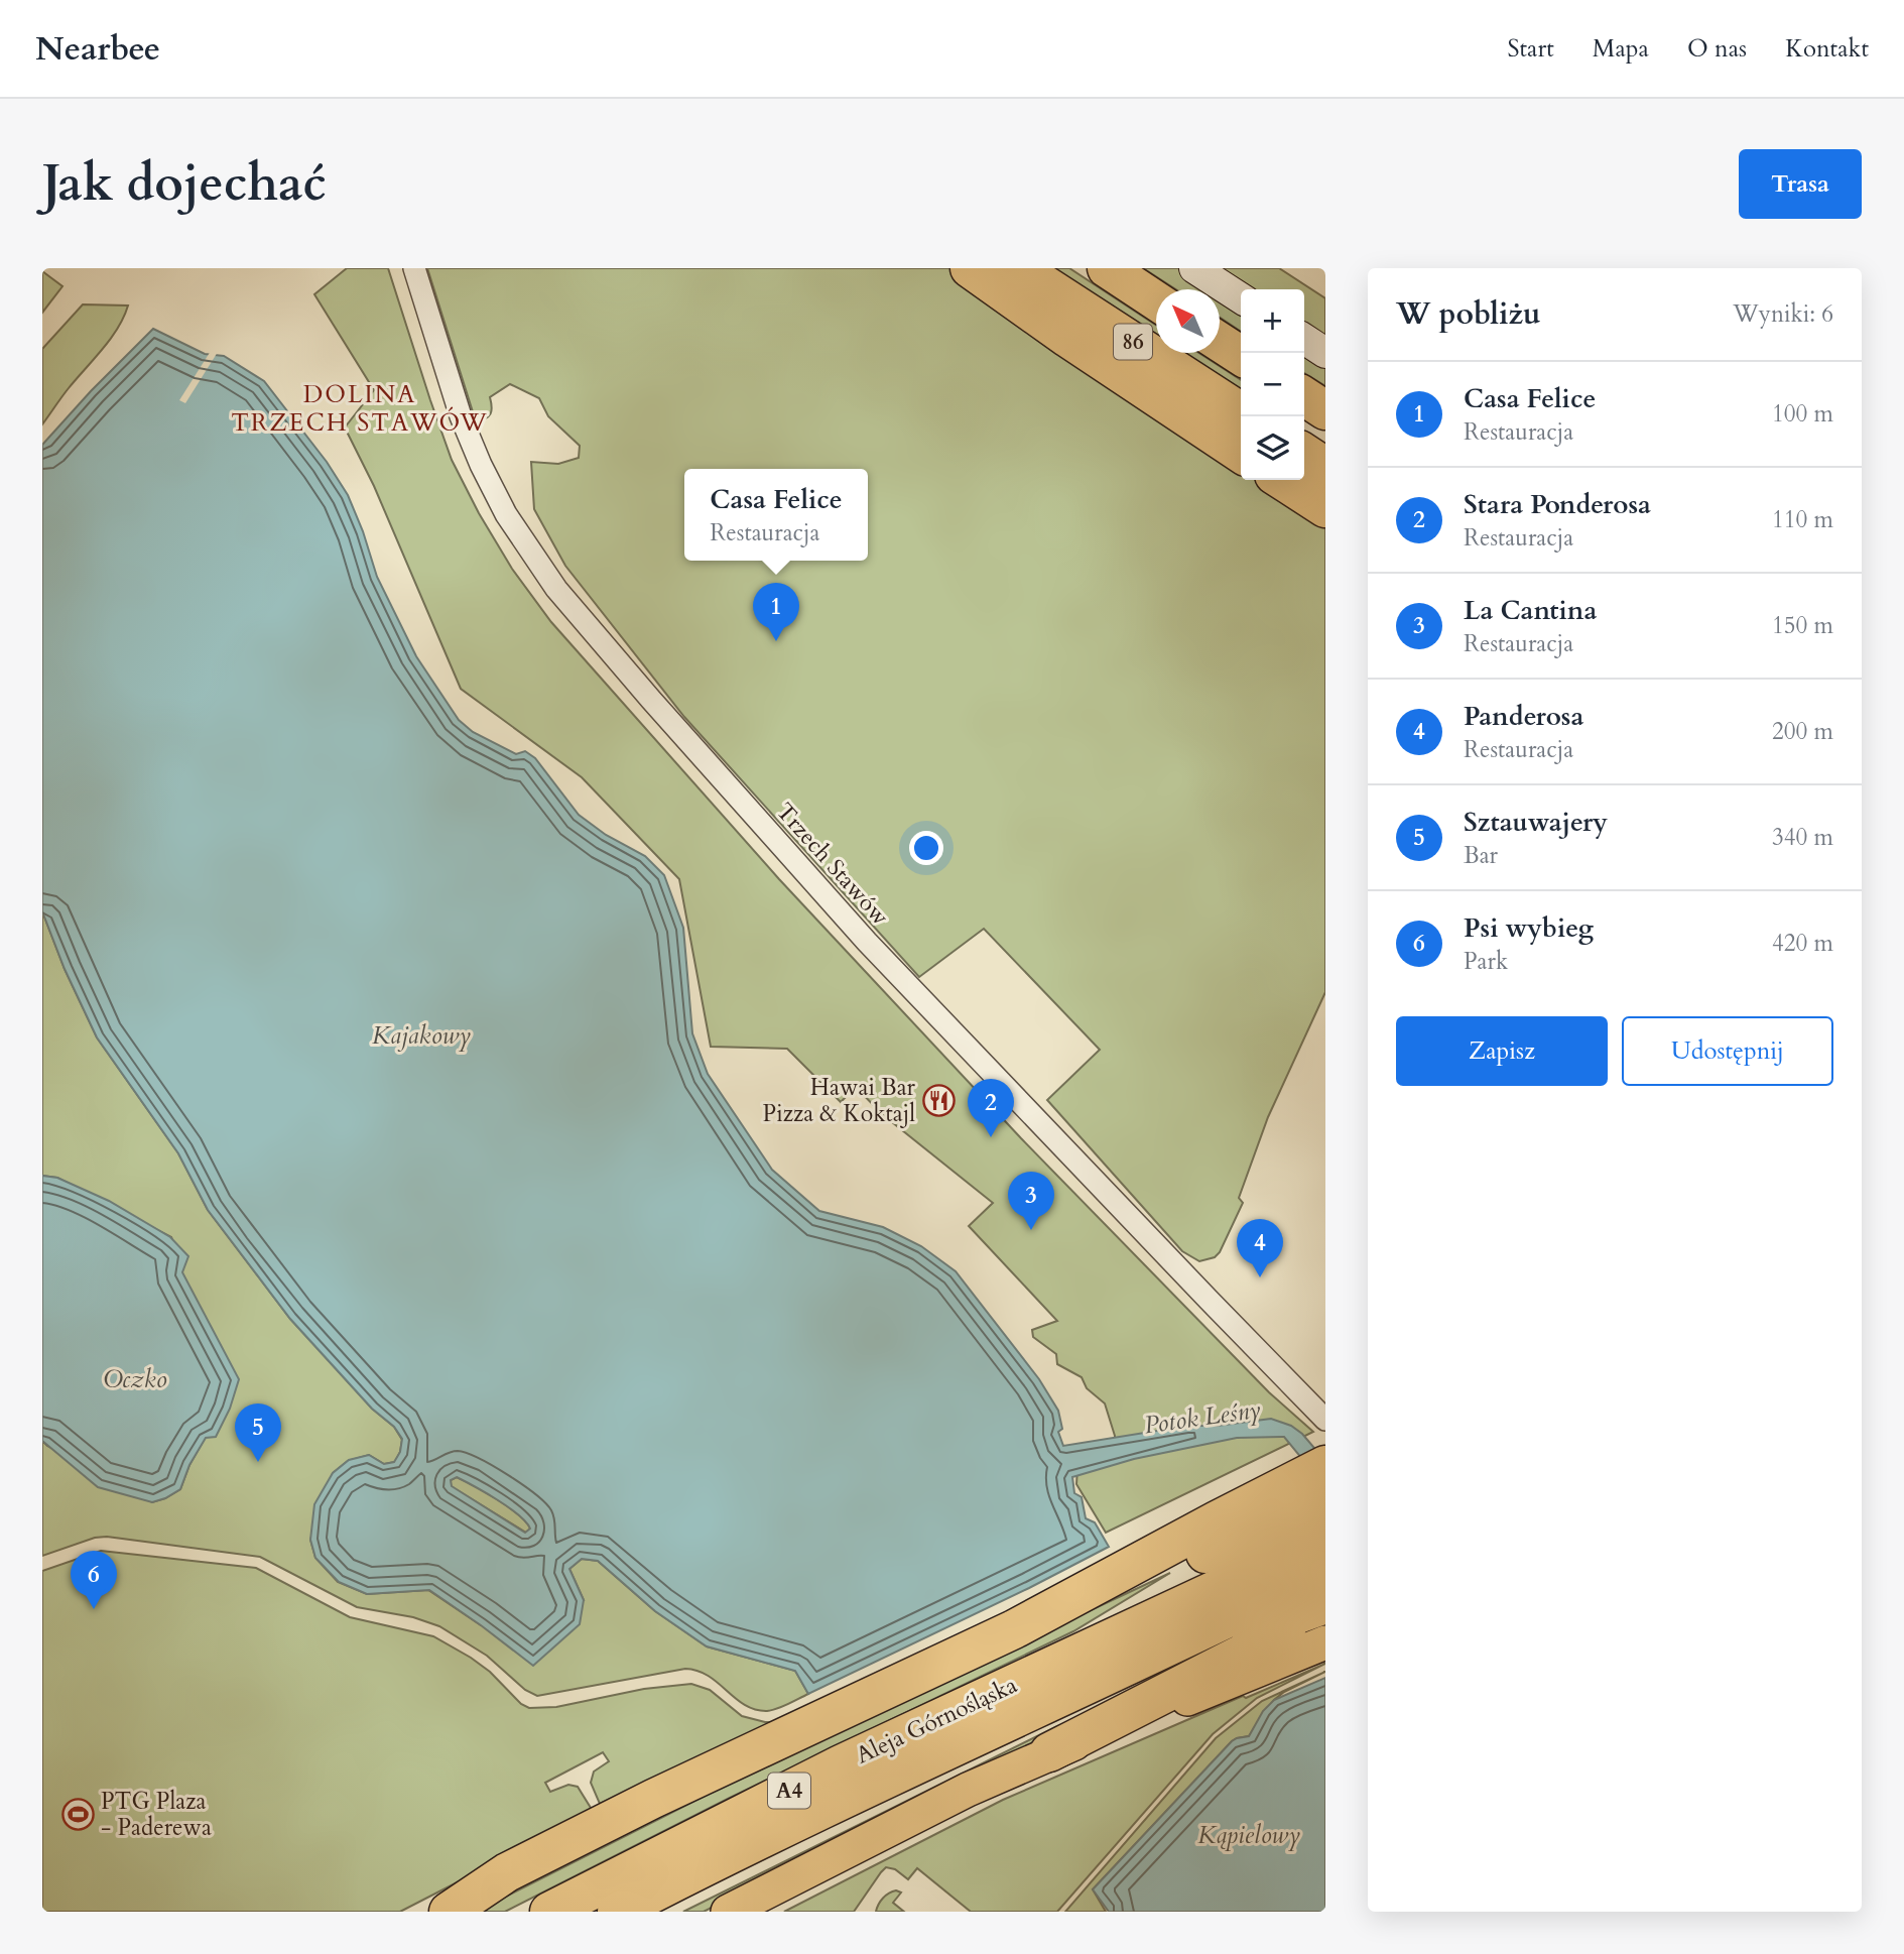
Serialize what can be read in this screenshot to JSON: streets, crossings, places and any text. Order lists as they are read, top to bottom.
{
  "streets": {
    "highway": ["86", "Aleja Górnośląska", "A4"],
    "street": ["Trzech Stawów"]
  },
  "districts": ["DOLINA TRZECH STAWÓW"],
  "water": [
    "Kajakowy",
    "Oczko",
    "Potok Leśny",
    "Kąpielowy"
  ],
  "places": {
    "restaurant": ["Hawai Bar Pizza & Koktajl"],
    "sports": ["PTG Plaza - Paderewa"]
  },
  "north": "top left",
  "page": {
    "header": "Nearbee",
    "nav": [
      "Start",
      "Mapa",
      "O nas",
      "Kontakt"
    ],
    "buttons": [
      "Trasa",
      ["Zapisz", "Udostępnij"]
    ],
    "title": "Jak dojechać",
    "heading": ["W pobliżu", "Wyniki: 6"],
    "map_buttons": ["+", "−"],
    "list": [
      {
        "mark": "1",
        "name": "Casa Felice",
        "note": "Restauracja",
        "value": "100 m"
      },
      {
        "mark": "2",
        "name": "Stara Ponderosa",
        "note": "Restauracja",
        "value": "110 m"
      },
      {
        "mark": "3",
        "name": "La Cantina",
        "note": "Restauracja",
        "value": "150 m"
      },
      {
        "mark": "4",
        "name": "Panderosa",
        "note": "Restauracja",
        "value": "200 m"
      },
      {
        "mark": "5",
        "name": "Sztauwajery",
        "note": "Bar",
        "value": "340 m"
      },
      {
        "mark": "6",
        "name": "Psi wybieg",
        "note": "Park",
        "value": "420 m"
      }
    ],
    "popup": ["Casa Felice", "Restauracja"],
    "pins": [
      "1",
      "2",
      "3",
      "4",
      "5",
      "6"
    ]
  }
}
